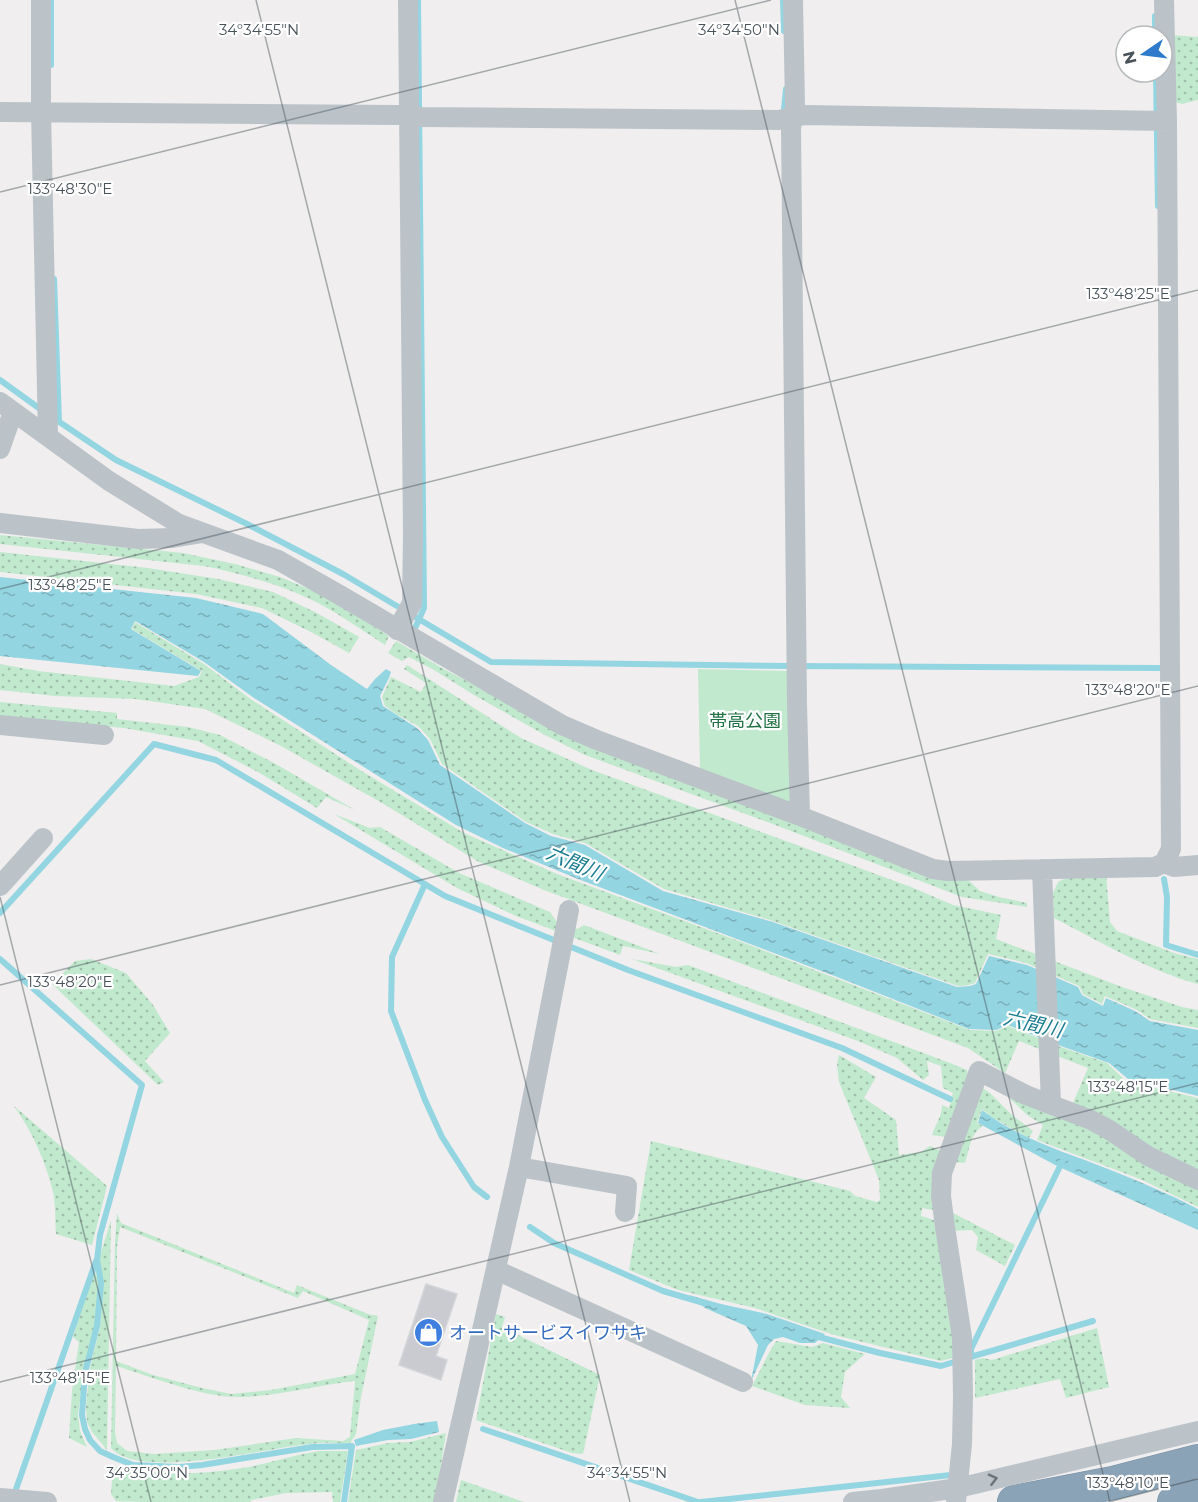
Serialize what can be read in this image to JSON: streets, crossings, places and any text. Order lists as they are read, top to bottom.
{
  "water": ["六間川"],
  "parks": ["帯高公園"],
  "places": {
    "shop": ["オートサービスイワサキ"]
  },
  "north": "left",
  "coordinates": [
    "34°34'55\"N",
    "34°34'50\"N",
    "133°48'30\"E",
    "133°48'25\"E",
    "133°48'20\"E",
    "133°48'15\"E",
    "34°35'00\"N",
    "133°48'10\"E"
  ]
}
